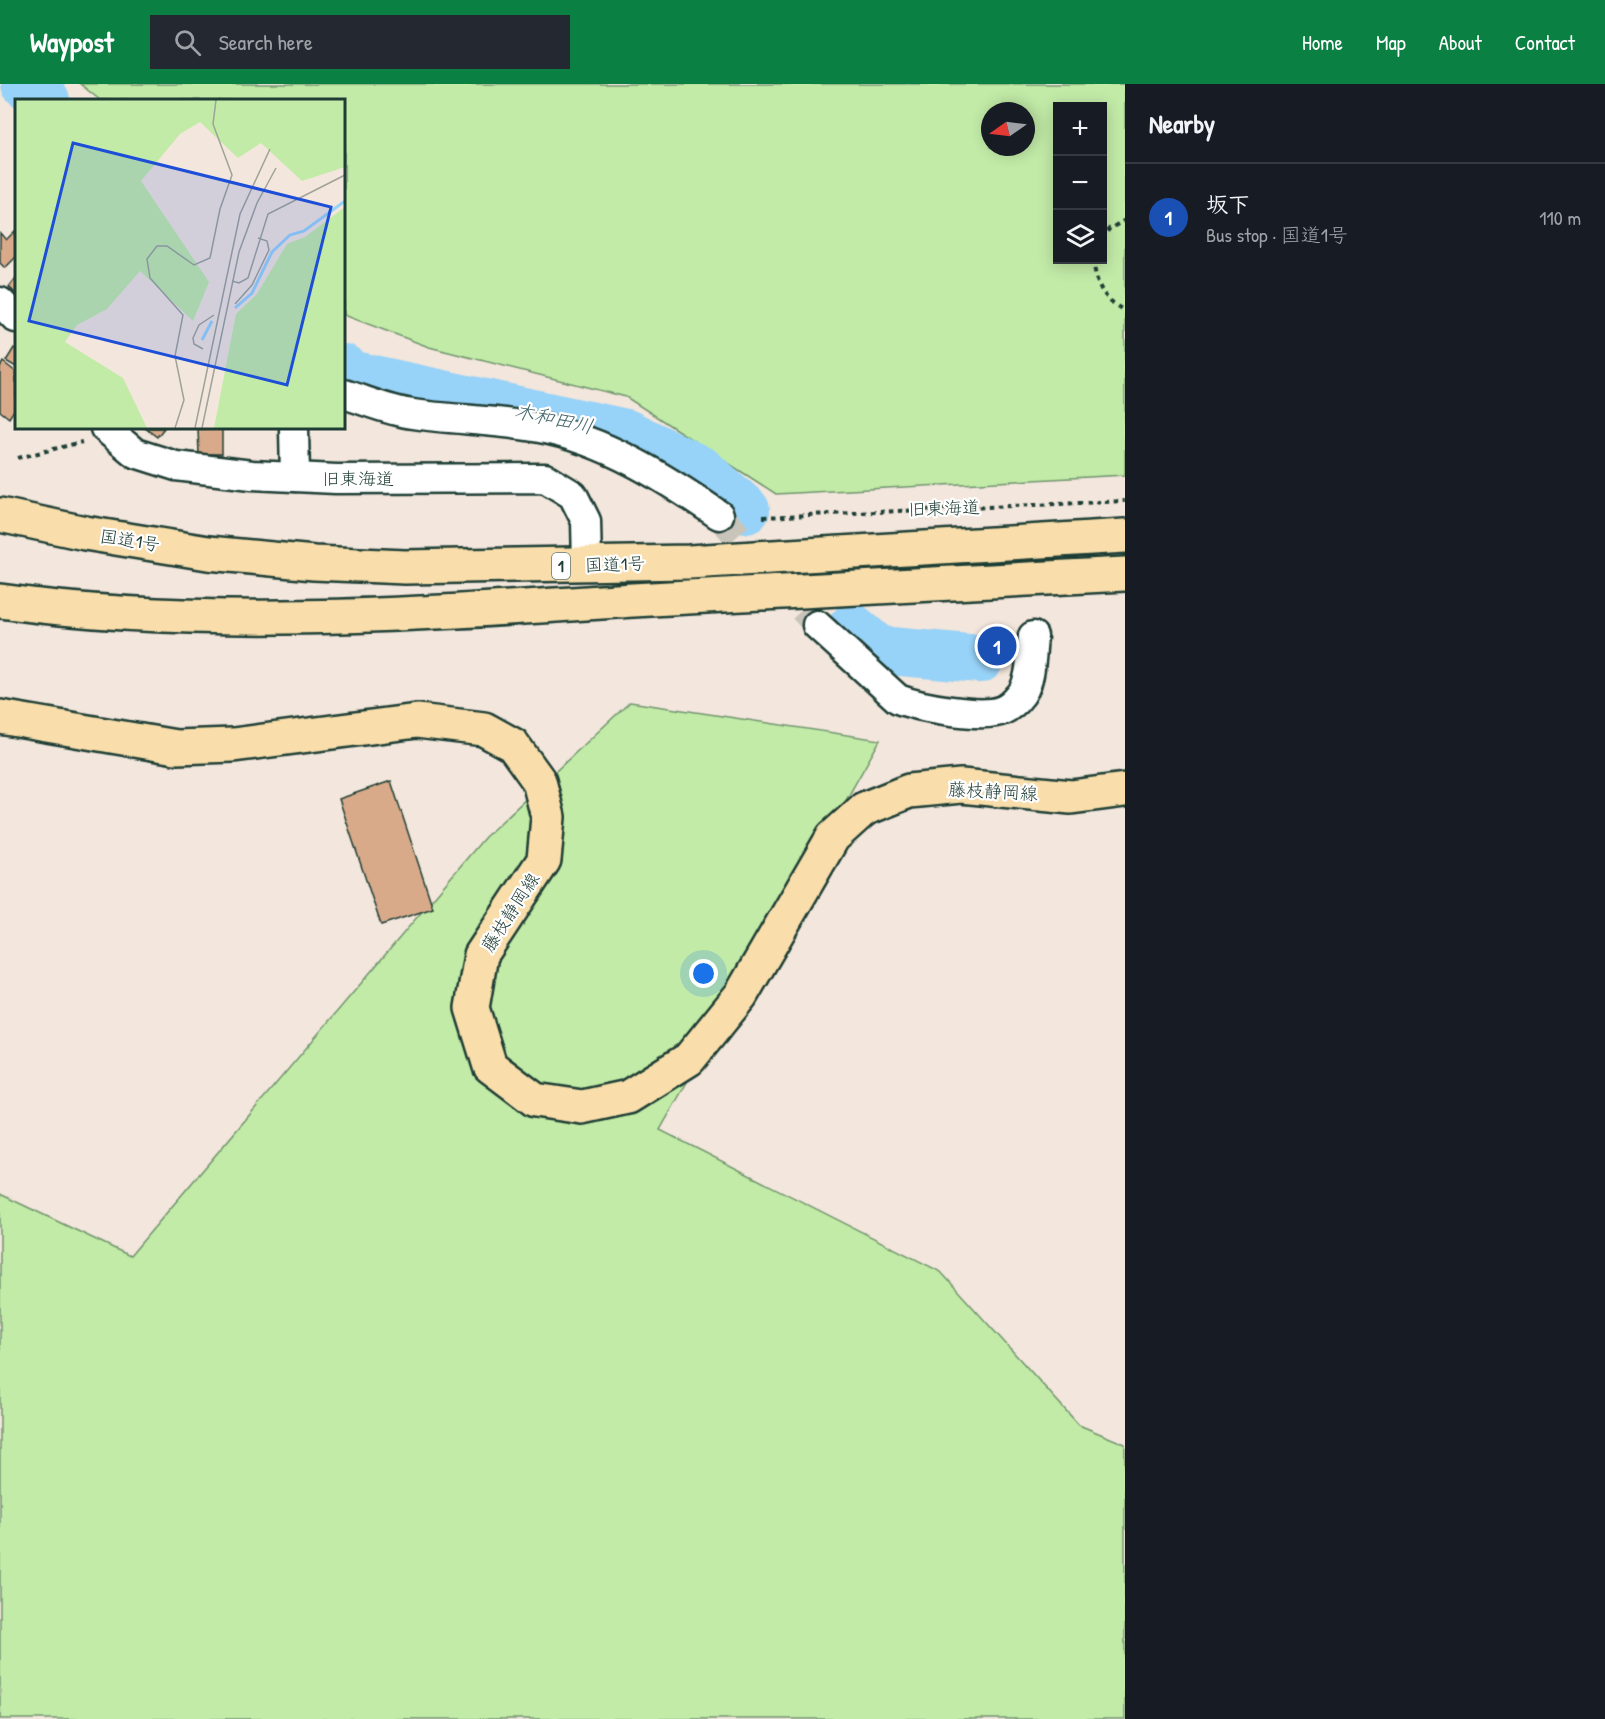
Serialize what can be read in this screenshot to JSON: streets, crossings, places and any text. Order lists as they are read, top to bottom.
{
  "streets": {
    "main road": ["国道1号", "1", "藤枝静岡線"],
    "street": ["旧東海道"]
  },
  "crossings": [
    ["旧東海道", "国道1号"]
  ],
  "water": ["木和田川"],
  "north": "left",
  "page": {
    "header": "Waypost",
    "search": "Search here",
    "nav": [
      "Home",
      "Map",
      "About",
      "Contact"
    ],
    "heading": "Nearby",
    "map_buttons": ["+", "−"],
    "list": [
      {
        "mark": "1",
        "name": "坂下",
        "note": "Bus stop · 国道1号",
        "value": "110 m"
      }
    ],
    "pins": "1"
  }
}
